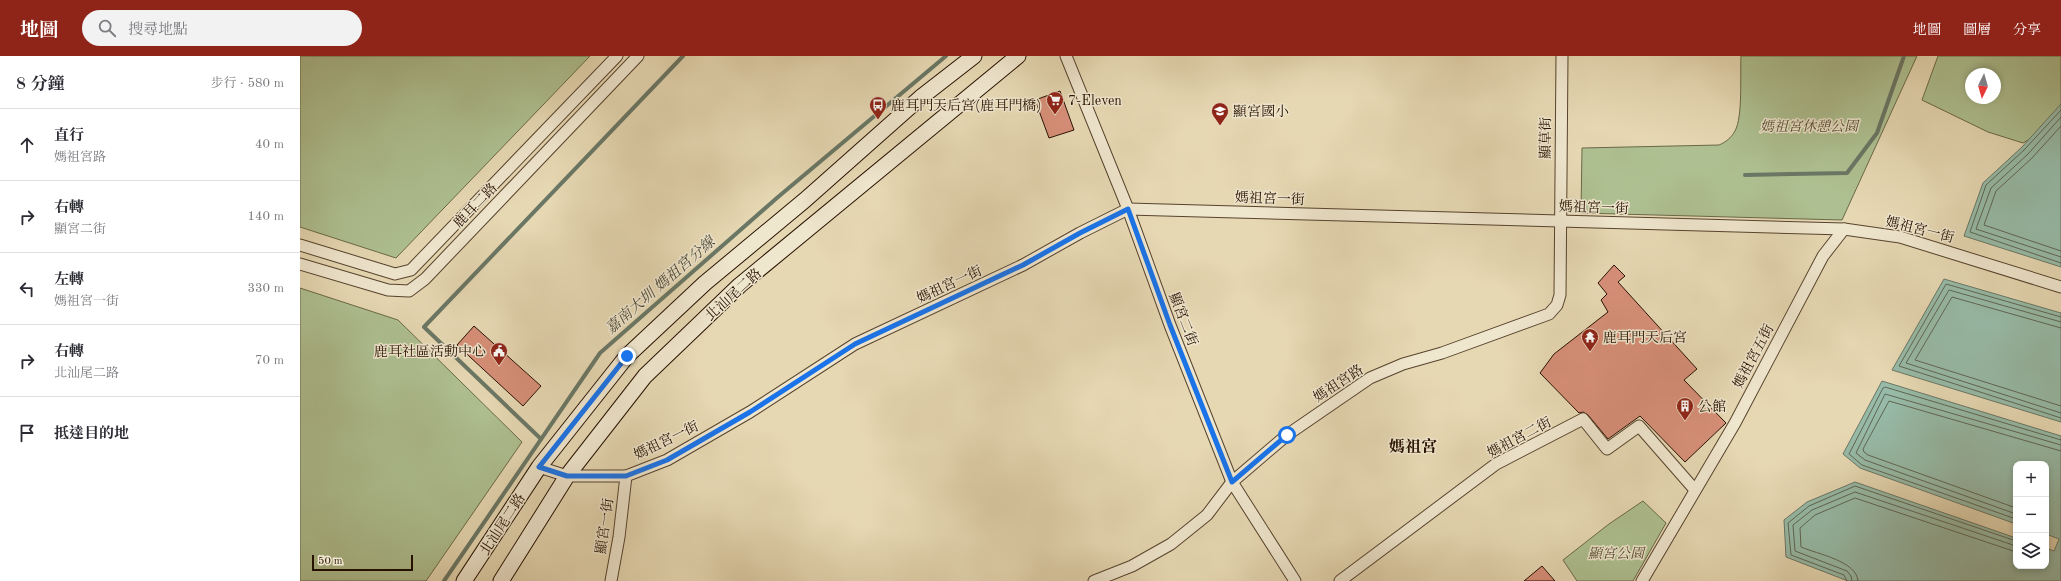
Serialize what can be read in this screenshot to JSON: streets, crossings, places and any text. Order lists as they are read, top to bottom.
{
  "streets": {
    "street": [
      "顯草街",
      "媽祖宮一街",
      "鹿耳二路",
      "北汕尾二路",
      "顯宮二街",
      "媽祖宮五街",
      "媽祖宮路",
      "媽祖宮二街",
      "顯宮一街"
    ]
  },
  "crossings": [
    ["顯草街", "媽祖宮一街"],
    ["顯草街", "媽祖宮路"],
    ["媽祖宮一街", "北汕尾二路"],
    ["媽祖宮一街", "顯宮二街"],
    ["媽祖宮一街", "媽祖宮五街"],
    ["媽祖宮一街", "媽祖宮路"],
    ["媽祖宮一街", "顯宮一街"],
    ["顯宮二街", "媽祖宮路"],
    ["媽祖宮五街", "媽祖宮二街"]
  ],
  "districts": ["媽祖宮"],
  "water": ["嘉南大圳 媽祖宮分線"],
  "parks": ["媽祖宮休憩公園", "顯宮公園"],
  "places": {
    "supermarket": ["7-Eleven"],
    "bus stop": ["鹿耳門天后宮(鹿耳門橋)"],
    "school or university": ["顯宮國小"],
    "temple": ["鹿耳門天后宮"],
    "public building": ["鹿耳社區活動中心"],
    "building": ["公館"]
  },
  "scale_bar": "50 m",
  "north": "bottom",
  "page": {
    "header": "地圖",
    "search": "搜尋地點",
    "nav": ["地圖", "圖層", "分享"],
    "heading": ["8 分鐘", "步行 · 580 m"],
    "list": [
      ["直行", "媽祖宮路", "40 m"],
      ["右轉", "顯宮二街", "140 m"],
      ["左轉", "媽祖宮一街", "330 m"],
      ["右轉", "北汕尾二路", "70 m"],
      "抵達目的地"
    ],
    "map_buttons": ["+", "−"],
    "scale": "50 m"
  }
}
